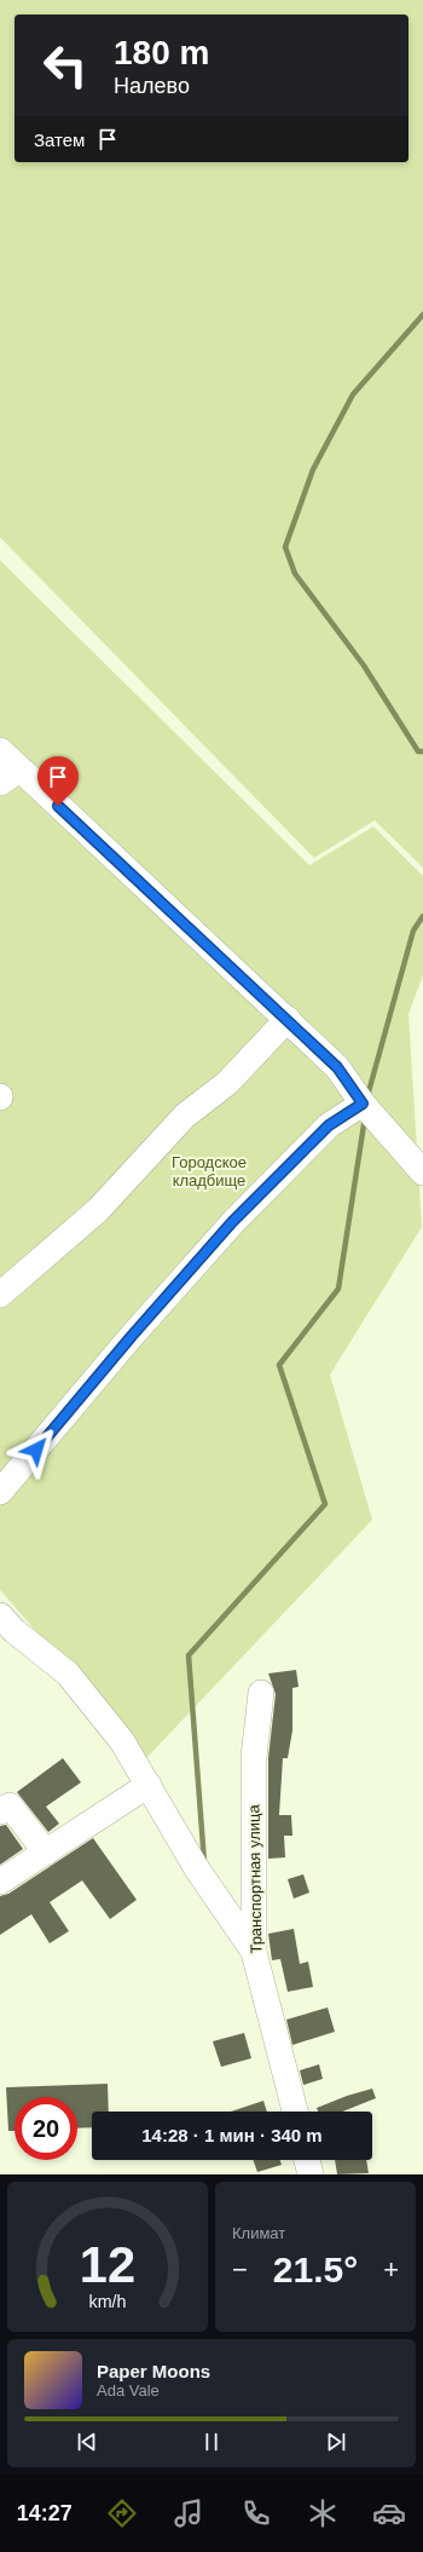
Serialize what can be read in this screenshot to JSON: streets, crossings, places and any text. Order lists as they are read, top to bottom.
{
  "streets": {
    "street": ["Транспортная улица"]
  },
  "parks": ["Городское кладбище"],
  "page": {
    "turn": ["180 m", "Налево"],
    "then": "Затем",
    "limit": "20",
    "trip": "14:28 · 1 мин · 340 m",
    "tile": "Климат",
    "heat": ["−", "21.5°", "+"],
    "song": ["Paper Moons", "Ada Vale"],
    "tabs": "14:27",
    "gauge": ["12", "km/h"]
  }
}
